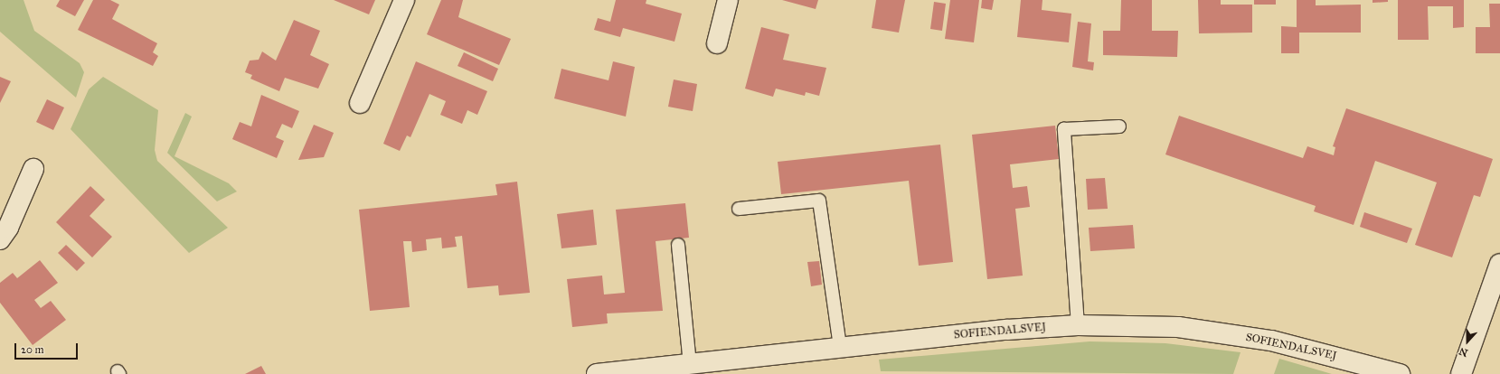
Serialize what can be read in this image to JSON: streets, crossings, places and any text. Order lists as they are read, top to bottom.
{
  "streets": {
    "street": ["SOFIENDALSVEJ"]
  },
  "scale_bar": "20 m",
  "north": "bottom"
}
